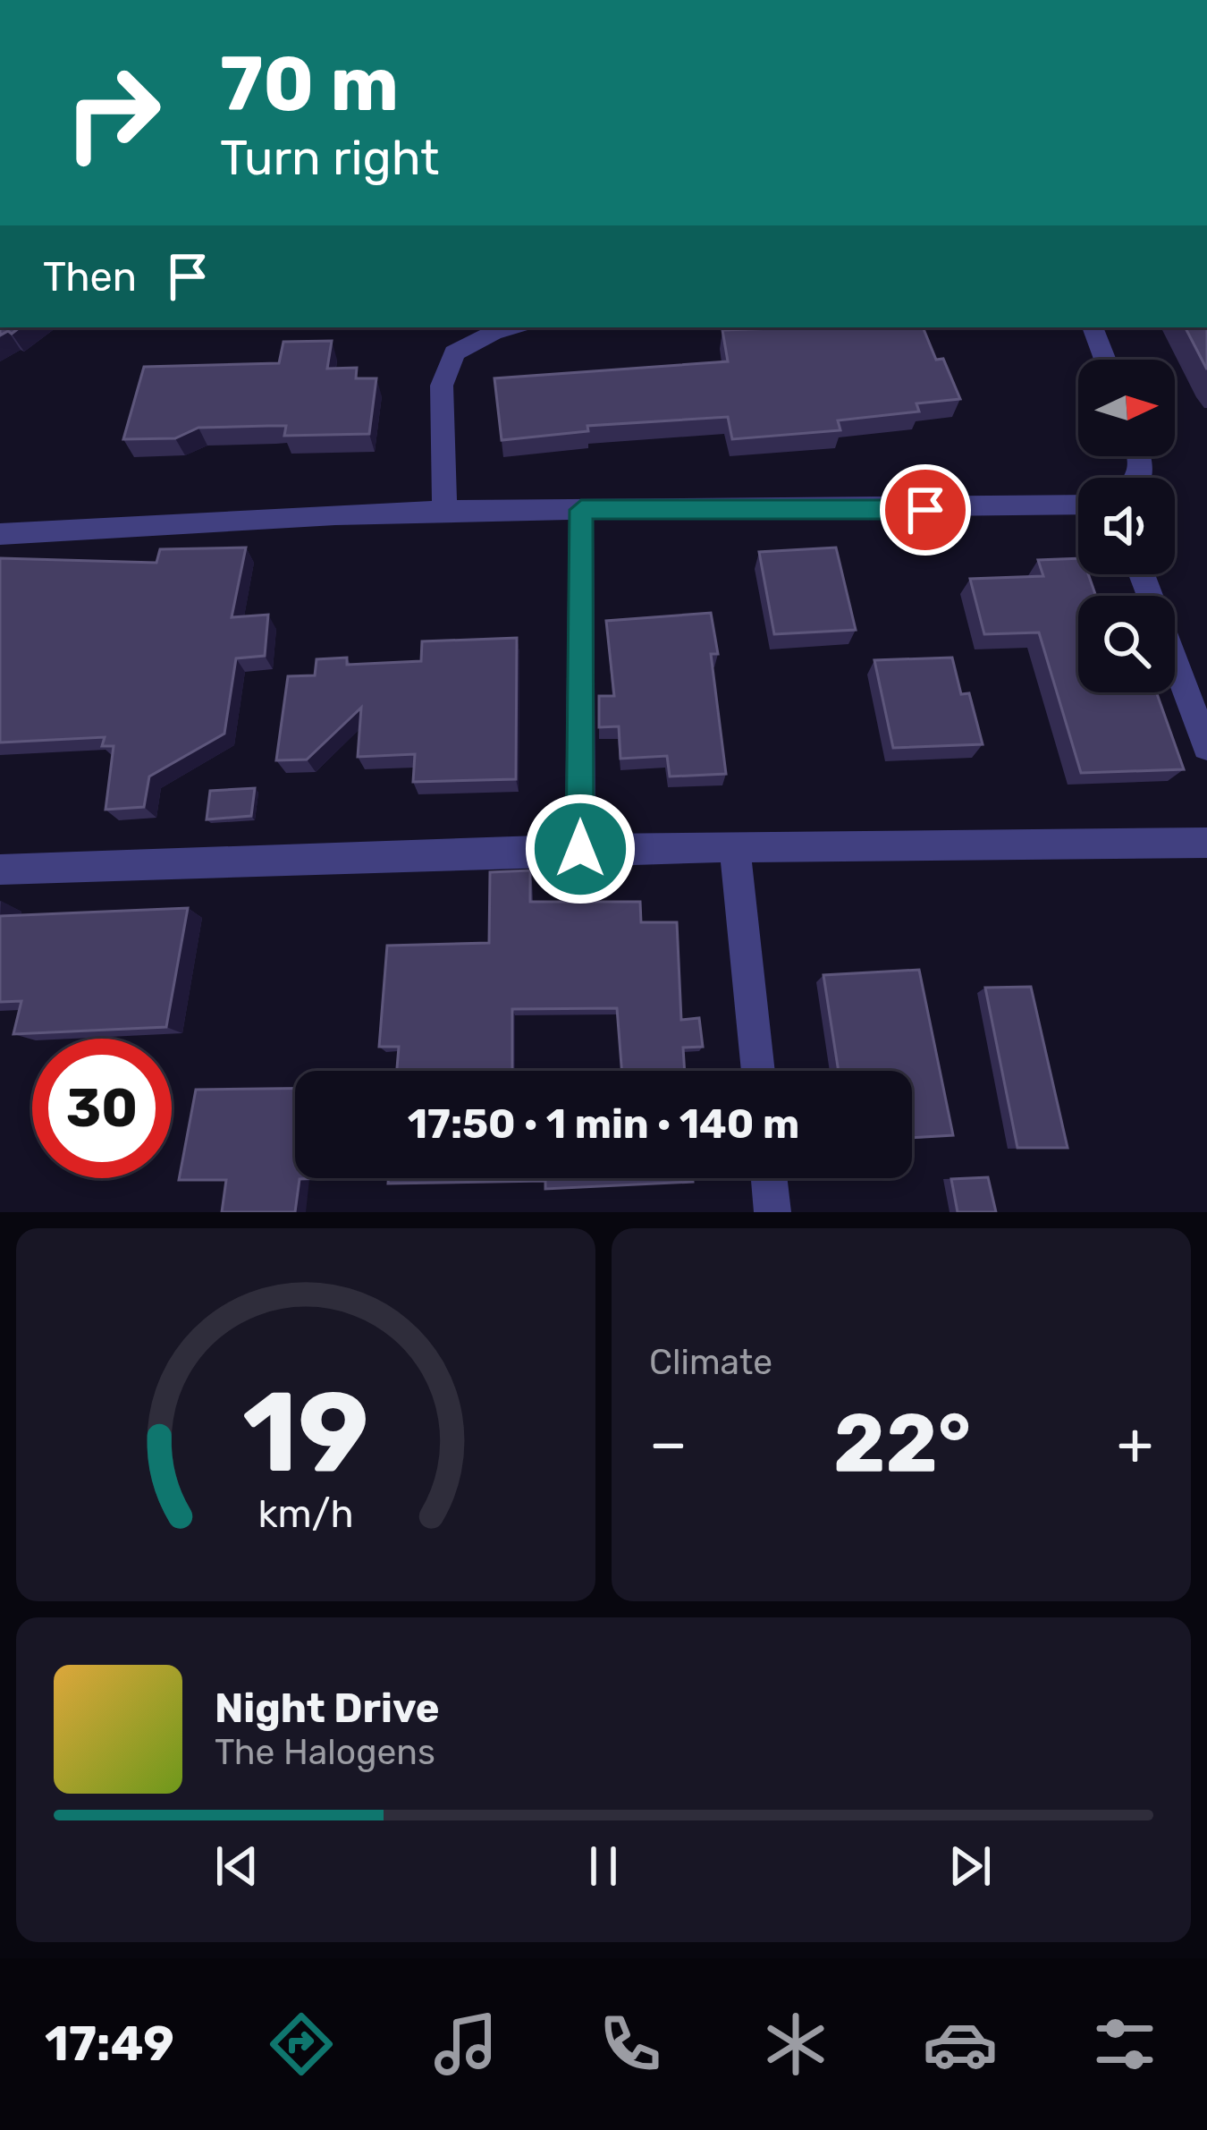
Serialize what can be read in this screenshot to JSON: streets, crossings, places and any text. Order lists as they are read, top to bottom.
{
  "north": "right",
  "page": {
    "turn": ["70 m", "Turn right"],
    "then": "Then",
    "limit": "30",
    "trip": "17:50 · 1 min · 140 m",
    "tile": "Climate",
    "heat": ["−", "22°", "+"],
    "song": ["Night Drive", "The Halogens"],
    "tabs": "17:49",
    "gauge": ["19", "km/h"]
  }
}
